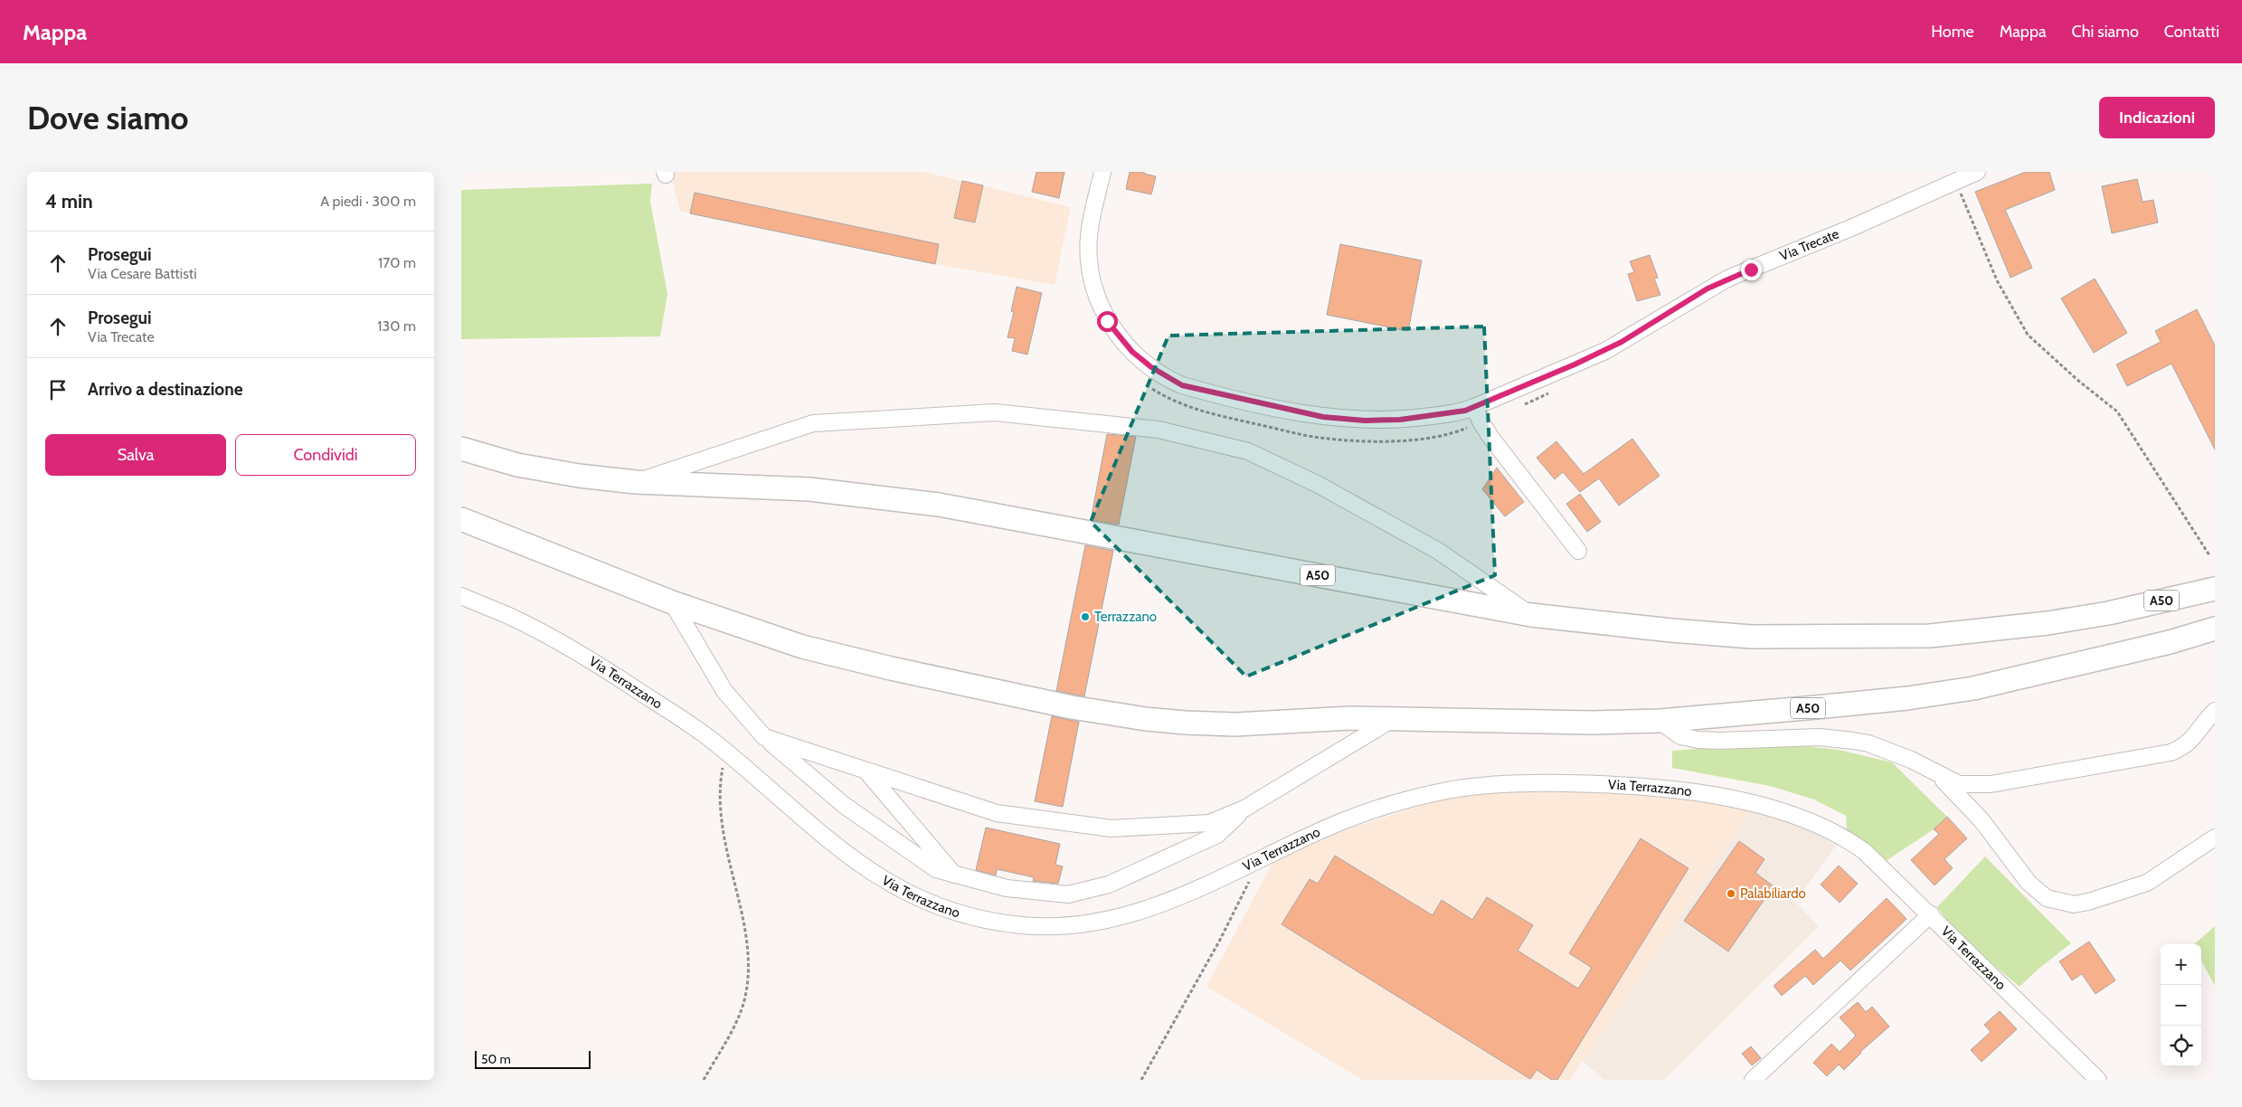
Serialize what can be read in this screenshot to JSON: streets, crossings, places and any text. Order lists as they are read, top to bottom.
{
  "streets": {
    "highway": ["A50"],
    "street": ["Via Trecate", "Via Terrazzano"]
  },
  "places": ["Terrazzano", "Palabiliardo"],
  "scale_bar": "50 m",
  "page": {
    "header": "Mappa",
    "nav": [
      "Home",
      "Mappa",
      "Chi siamo",
      "Contatti"
    ],
    "buttons": [
      "Indicazioni",
      ["Salva", "Condividi"]
    ],
    "title": "Dove siamo",
    "heading": ["4 min", "A piedi · 300 m"],
    "list": [
      ["Prosegui", "Via Cesare Battisti", "170 m"],
      ["Prosegui", "Via Trecate", "130 m"],
      "Arrivo a destinazione"
    ],
    "map_buttons": ["+", "−"],
    "scale": "50 m"
  }
}
